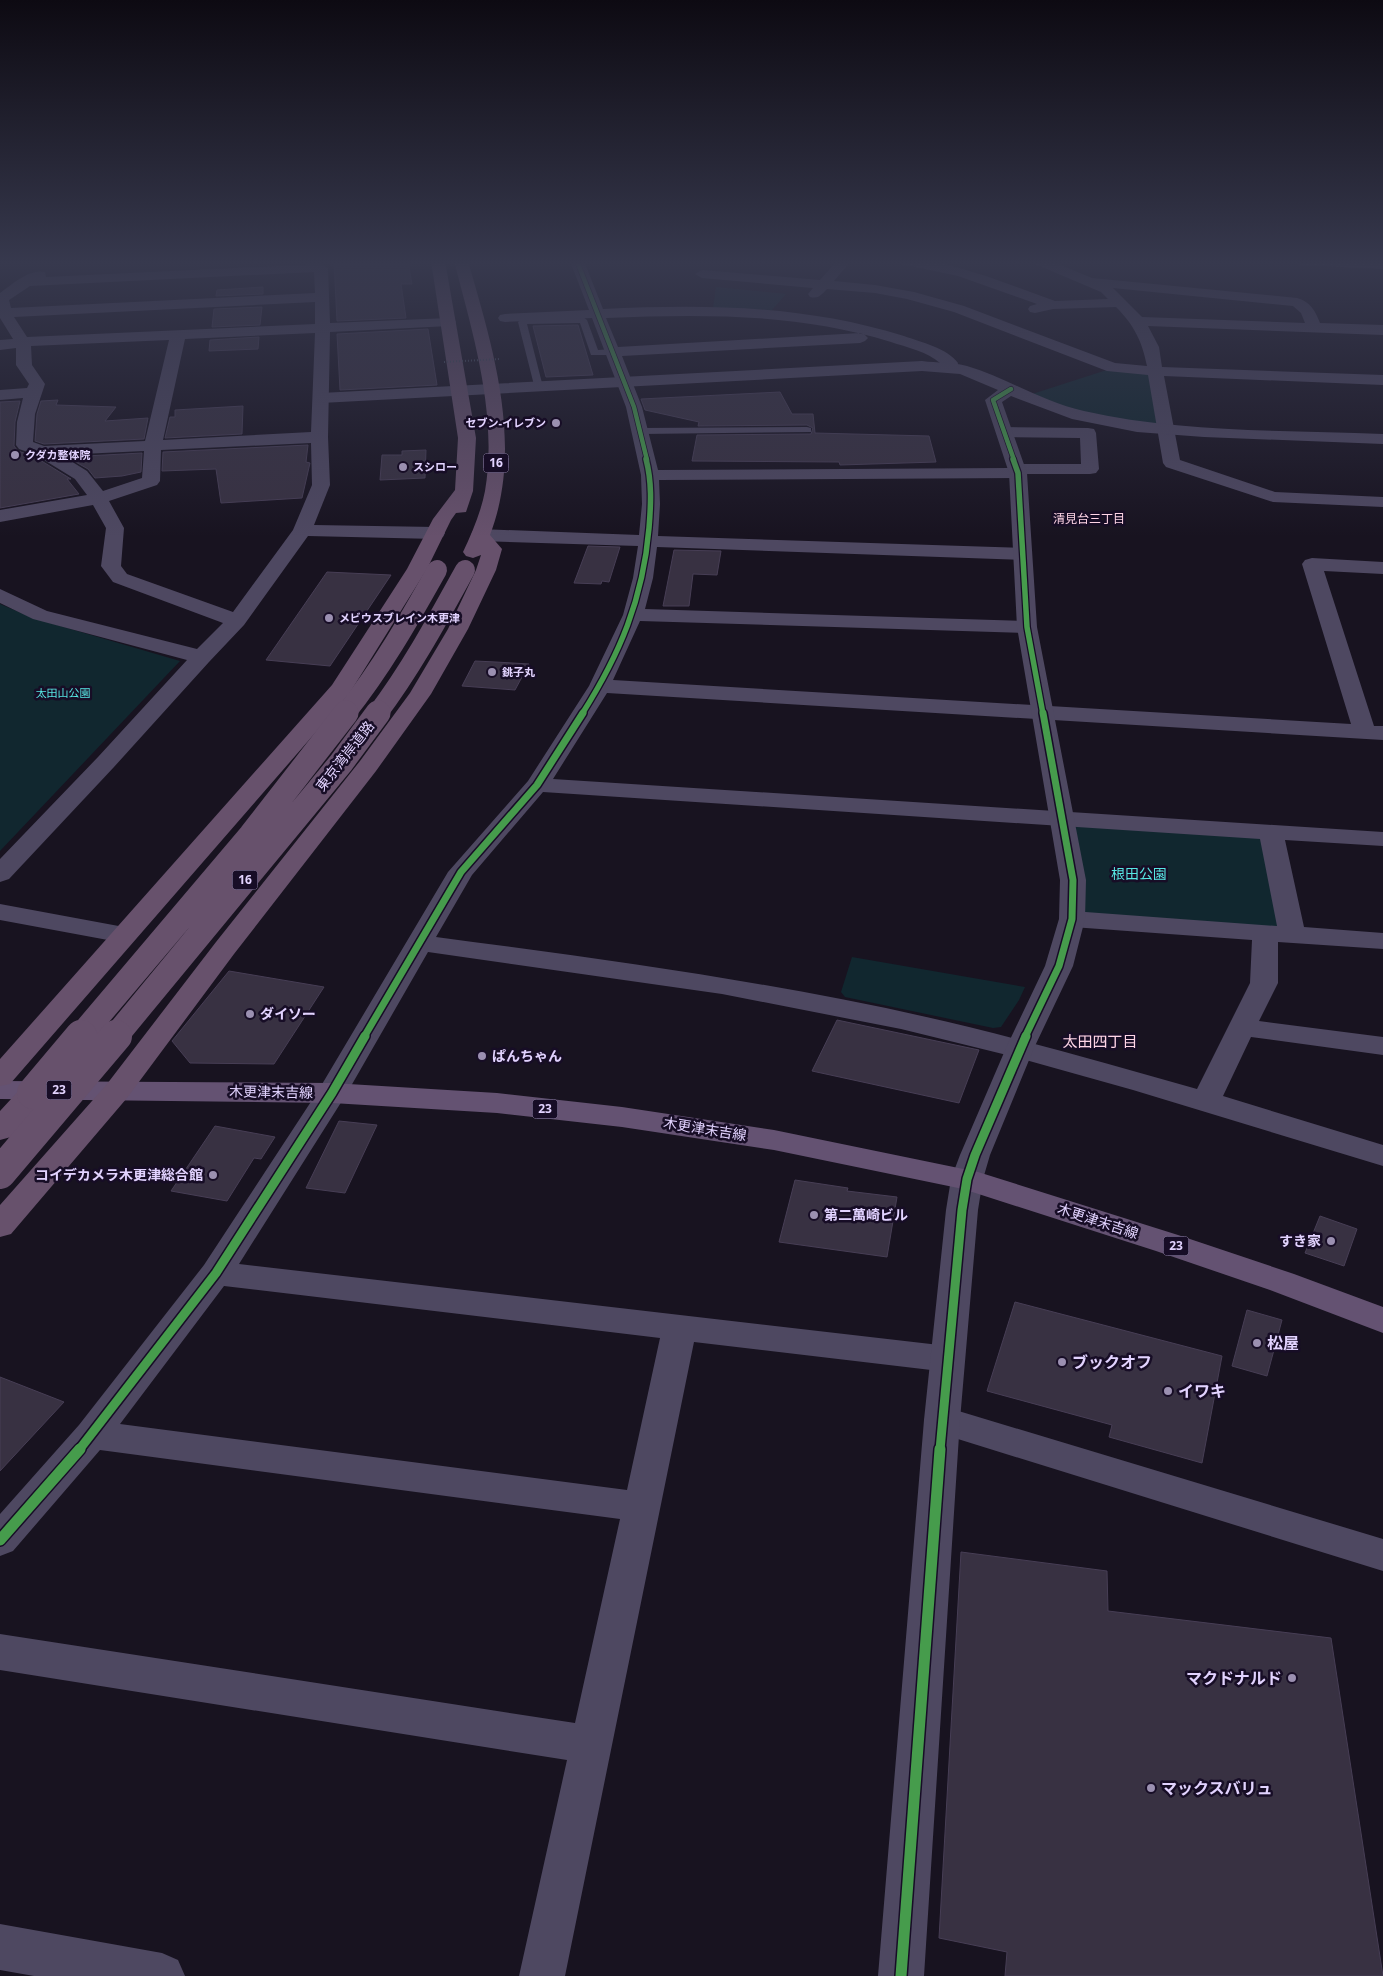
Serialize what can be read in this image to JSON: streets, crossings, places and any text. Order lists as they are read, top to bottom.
{
  "streets": {
    "highway": ["16", "東京湾岸道路"],
    "main road": ["23", "木更津末吉線"]
  },
  "crossings": [
    ["16", "東京湾岸道路"],
    ["16", "木更津末吉線"]
  ],
  "districts": ["清見台三丁目", "太田四丁目"],
  "parks": ["太田山公園", "根田公園"],
  "places": [
    "セブン-イレブン",
    "クダカ整体院",
    "スシロー",
    "メビウスブレイン木更津",
    "銚子丸",
    "ダイソー",
    "ぱんちゃん",
    "コイデカメラ木更津総合館",
    "第二萬崎ビル",
    "すき家",
    "松屋",
    "ブックオフ",
    "イワキ",
    "マクドナルド",
    "マックスバリュ"
  ]
}
